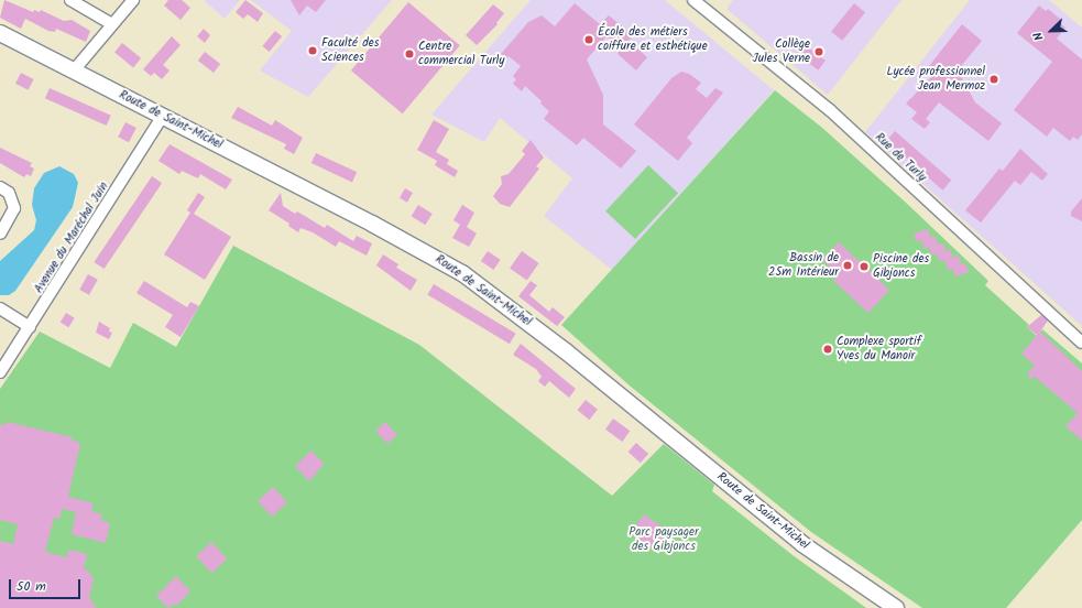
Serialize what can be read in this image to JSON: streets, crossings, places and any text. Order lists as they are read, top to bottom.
{
  "streets": {
    "street": ["Route de Saint-Michel", "Rue de Turly", "Avenue du Maréchal Juin"]
  },
  "crossings": [
    ["Route de Saint-Michel", "Avenue du Maréchal Juin"]
  ],
  "parks": ["Parc paysager des Gibjoncs"],
  "places": [
    "École des métiers coiffure et esthétique",
    "Faculté des Sciences",
    "Collège Jules Verne",
    "Centre commercial Turly",
    "Lycée professionnel Jean Mermoz",
    "Bassin de 25m Intérieur",
    "Piscine des Gibjoncs",
    "Complexe sportif Yves du Manoir"
  ],
  "scale_bar": "50 m",
  "north": "bottom left"
}
